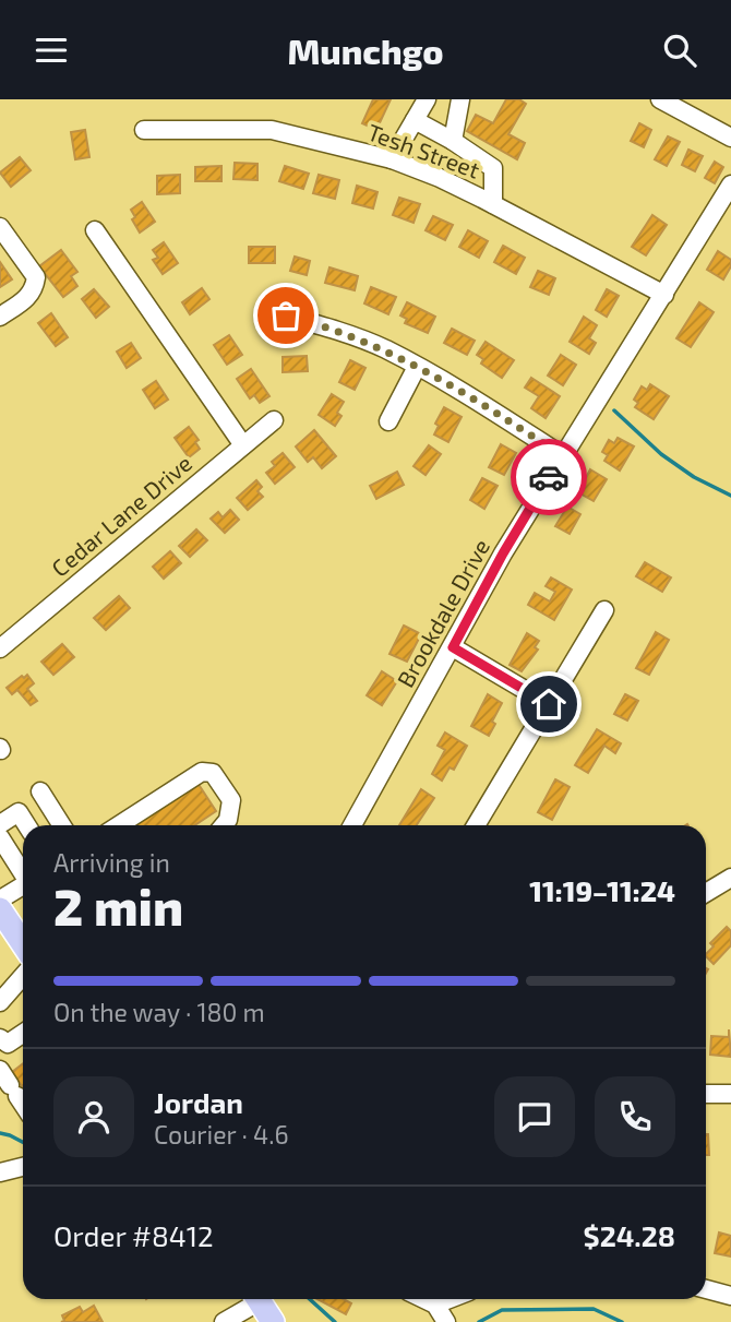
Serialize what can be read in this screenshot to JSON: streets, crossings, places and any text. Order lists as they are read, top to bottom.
{
  "streets": {
    "street": ["Tesh Street", "Cedar Lane Drive", "Brookdale Drive"]
  },
  "crossings": [
    ["Tesh Street", "Brookdale Drive"]
  ],
  "page": {
    "header": "Munchgo",
    "heading": ["2 min", "Arriving in", "11:19–11:24"],
    "panel": [
      "Jordan",
      "Courier · 4.6",
      "Order #8412",
      "$24.28"
    ],
    "bar": "On the way · 180 m"
  }
}
